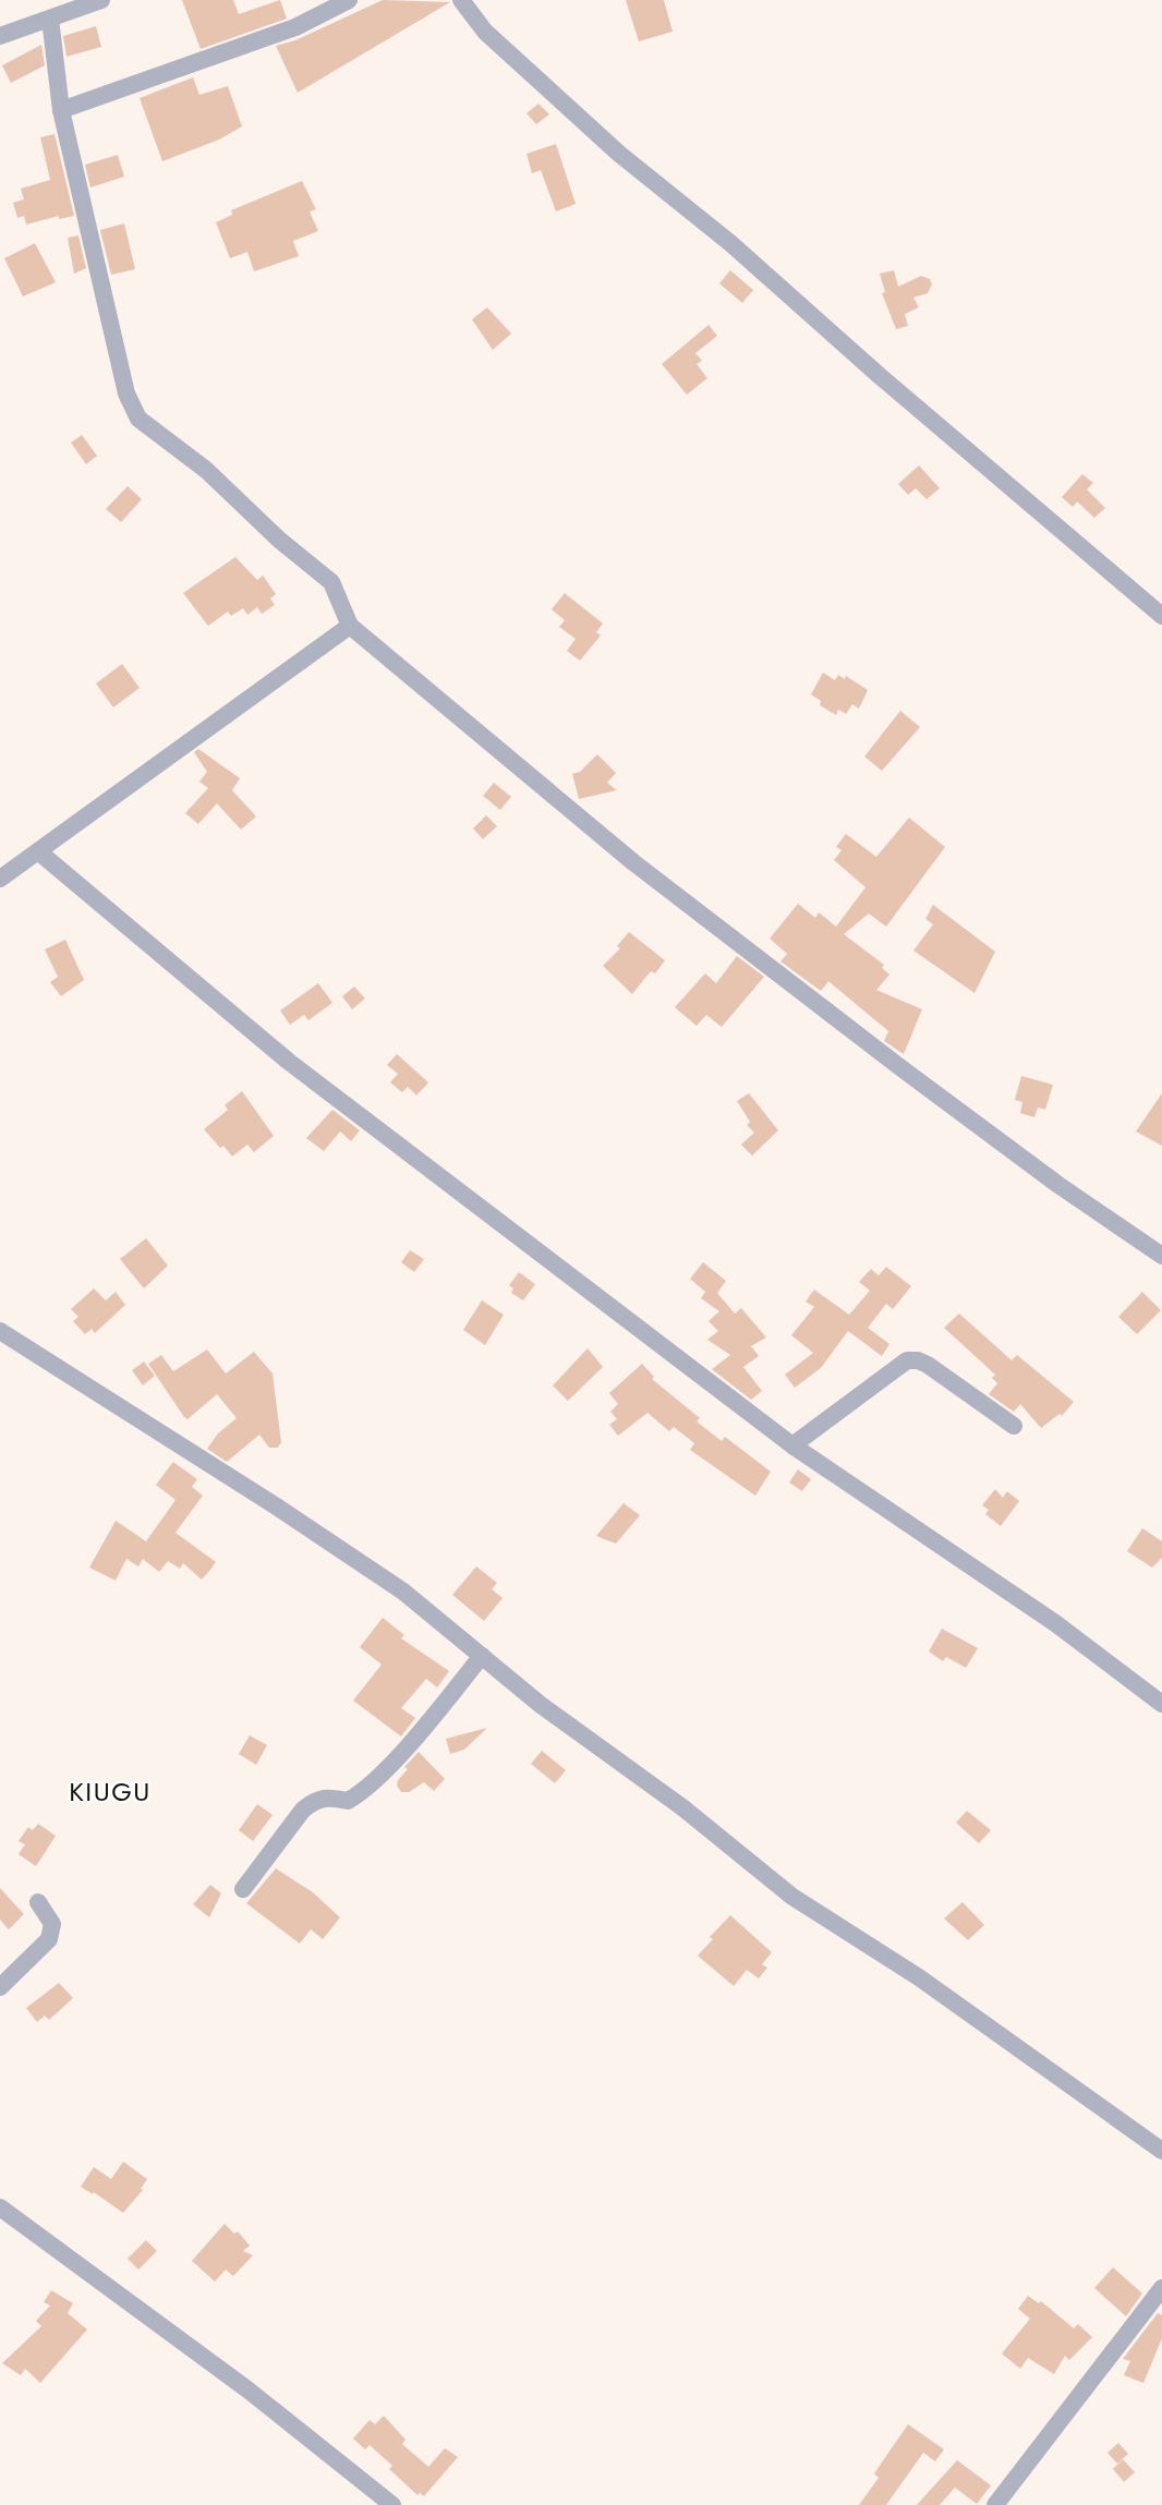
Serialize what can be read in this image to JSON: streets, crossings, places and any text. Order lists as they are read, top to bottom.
{
  "districts": ["KIUGU"]
}
